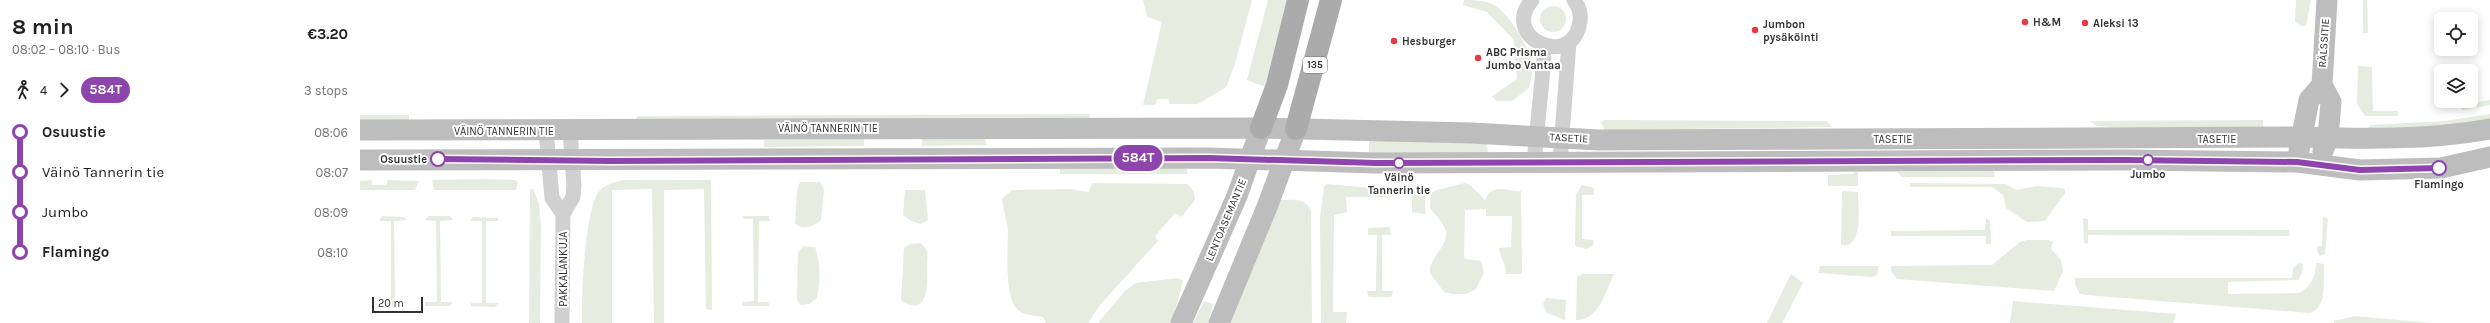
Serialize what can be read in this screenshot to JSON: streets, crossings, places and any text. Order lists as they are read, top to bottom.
{
  "streets": {
    "main road": [
      "RÄLSSITIE",
      "135",
      "VÄINÖ TANNERIN TIE",
      "TASETIE",
      "LENTOASEMANTIE"
    ],
    "street": ["PAKKALANKUJA"]
  },
  "crossings": [
    ["135", "VÄINÖ TANNERIN TIE"],
    ["135", "TASETIE"],
    ["VÄINÖ TANNERIN TIE", "TASETIE"],
    ["VÄINÖ TANNERIN TIE", "LENTOASEMANTIE"],
    ["VÄINÖ TANNERIN TIE", "PAKKALANKUJA"]
  ],
  "places": [
    "H&M",
    "Aleksi 13",
    "Jumbon pysäköinti",
    "Hesburger",
    "ABC Prisma Jumbo Vantaa",
    "Osuustie",
    "Jumbo",
    "Väinö Tannerin tie",
    "Flamingo"
  ],
  "lines": ["bus line 584T"],
  "scale_bar": "20 m",
  "page": {
    "heading": ["8 min", "08:02 – 08:10 · Bus", "€3.20"],
    "on_map": "584T",
    "legs": ["4", "584T", "3 stops"],
    "list": [
      {
        "name": "Osuustie",
        "value": "08:06"
      },
      {
        "name": "Väinö Tannerin tie",
        "value": "08:07"
      },
      {
        "name": "Jumbo",
        "value": "08:09"
      },
      {
        "name": "Flamingo",
        "value": "08:10"
      }
    ],
    "scale": "20 m"
  }
}
